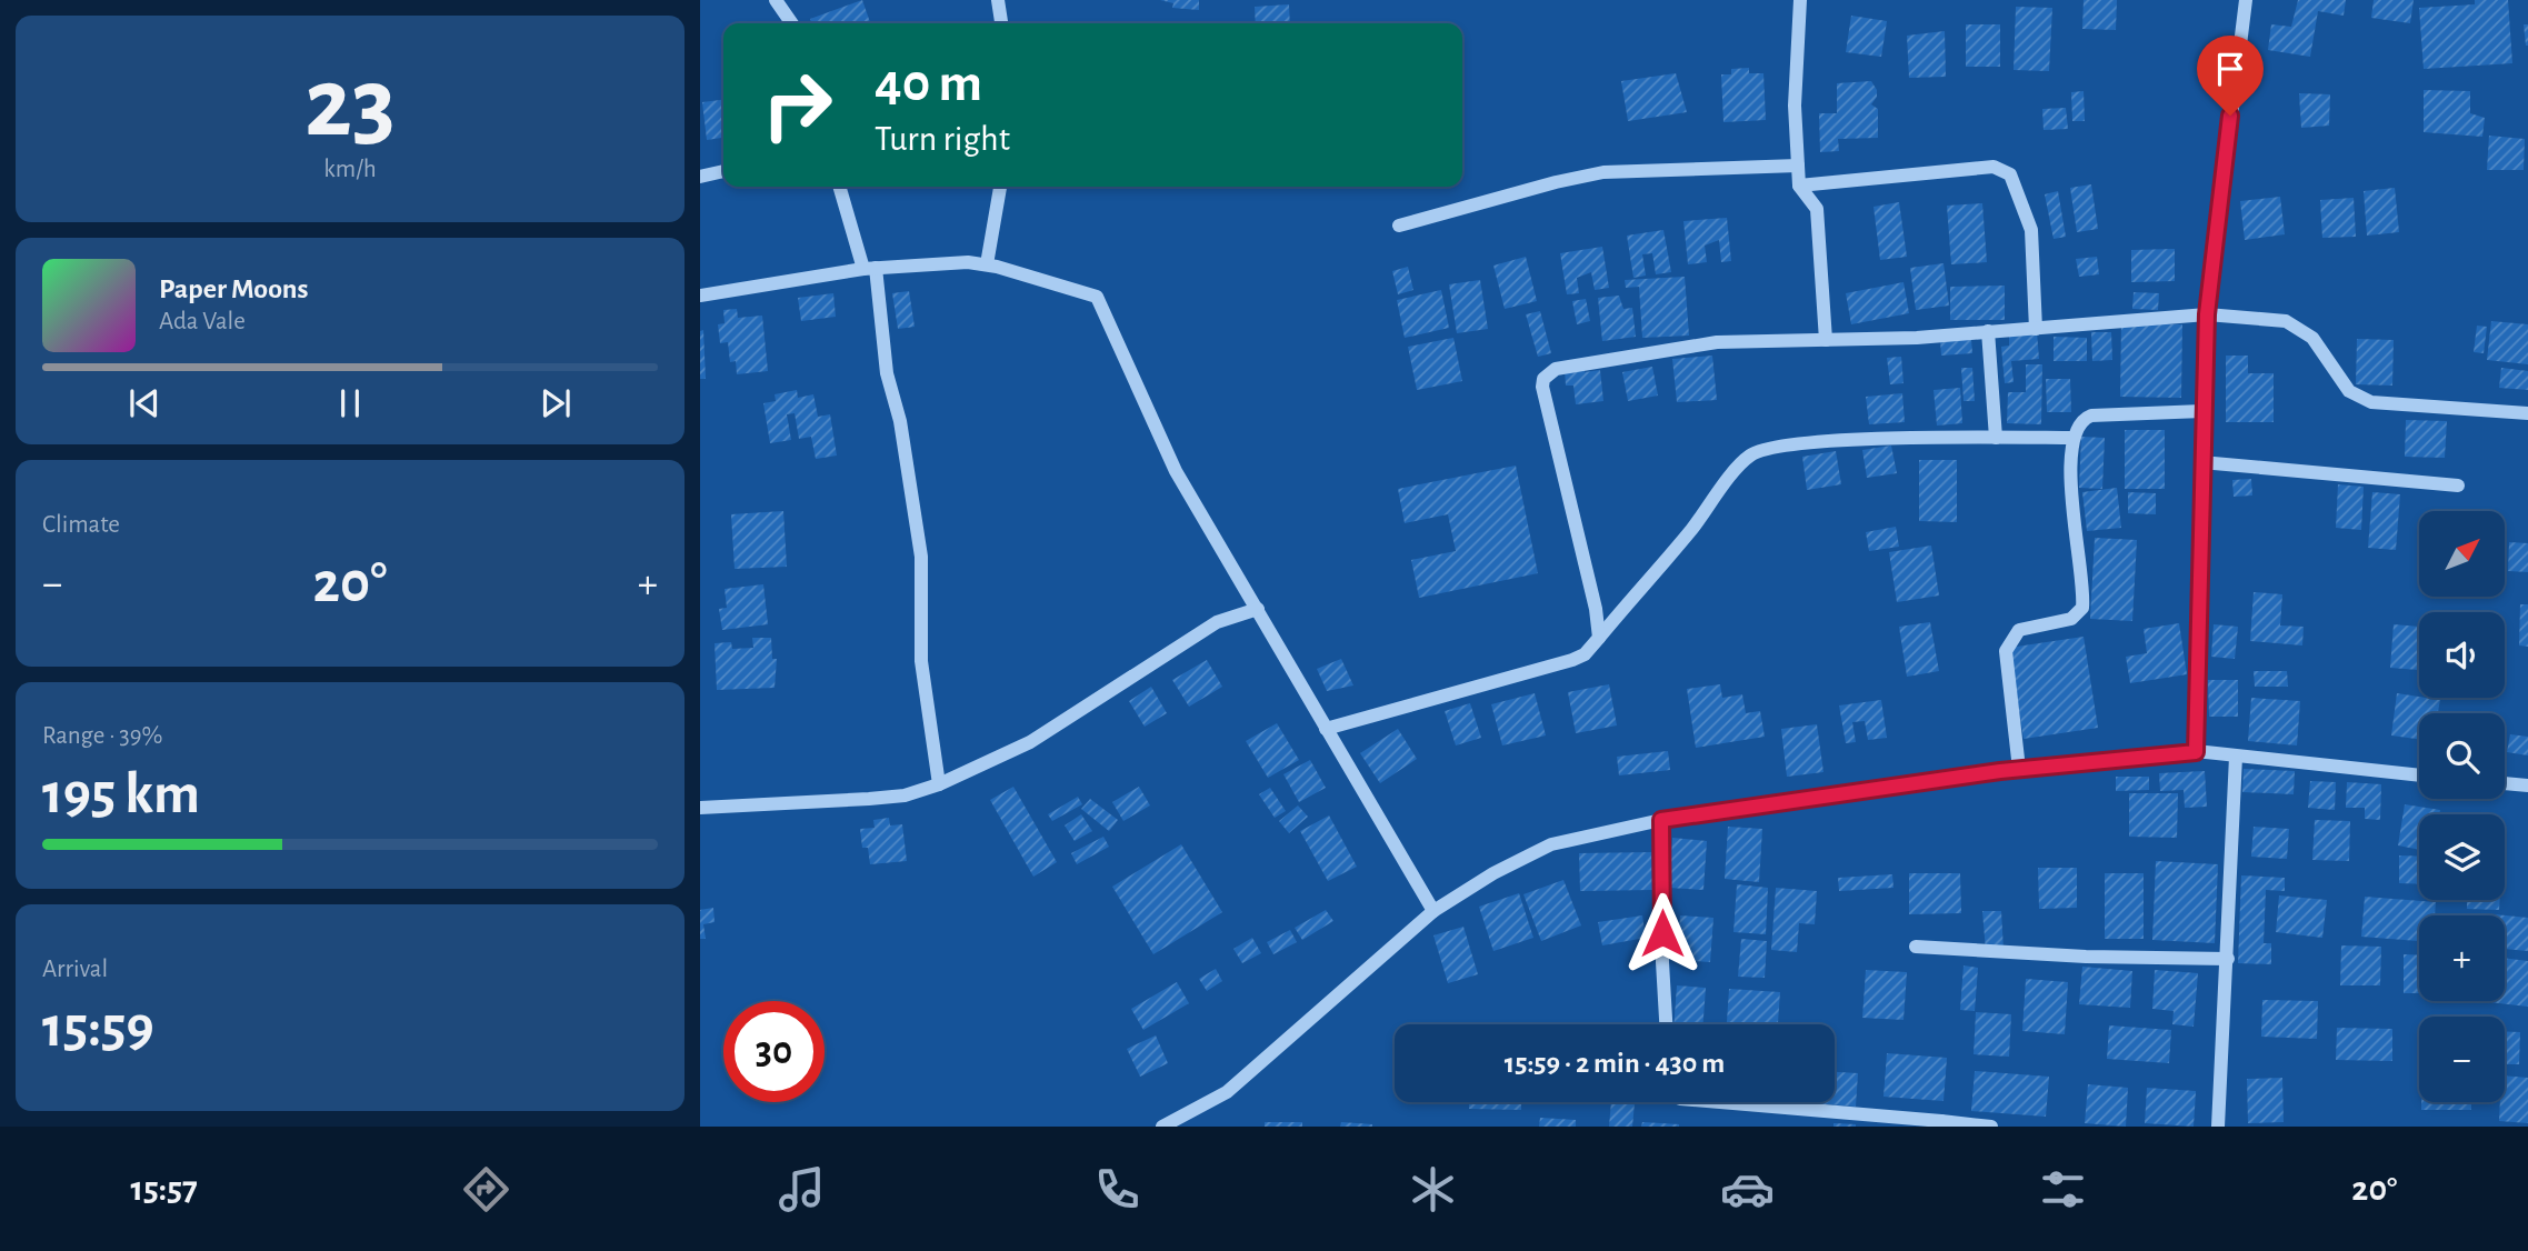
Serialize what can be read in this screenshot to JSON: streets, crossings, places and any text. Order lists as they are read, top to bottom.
{
  "north": "top right",
  "page": {
    "tile": [
      ["23", "km/h"],
      "Climate",
      ["Range · 39%", "195 km"],
      ["Arrival", "15:59"]
    ],
    "turn": ["40 m", "Turn right"],
    "song": ["Paper Moons", "Ada Vale"],
    "map_buttons": ["+", "−"],
    "heat": ["−", "20°", "+"],
    "limit": "30",
    "trip": "15:59 · 2 min · 430 m",
    "tabs": ["15:57", "20°"]
  }
}
